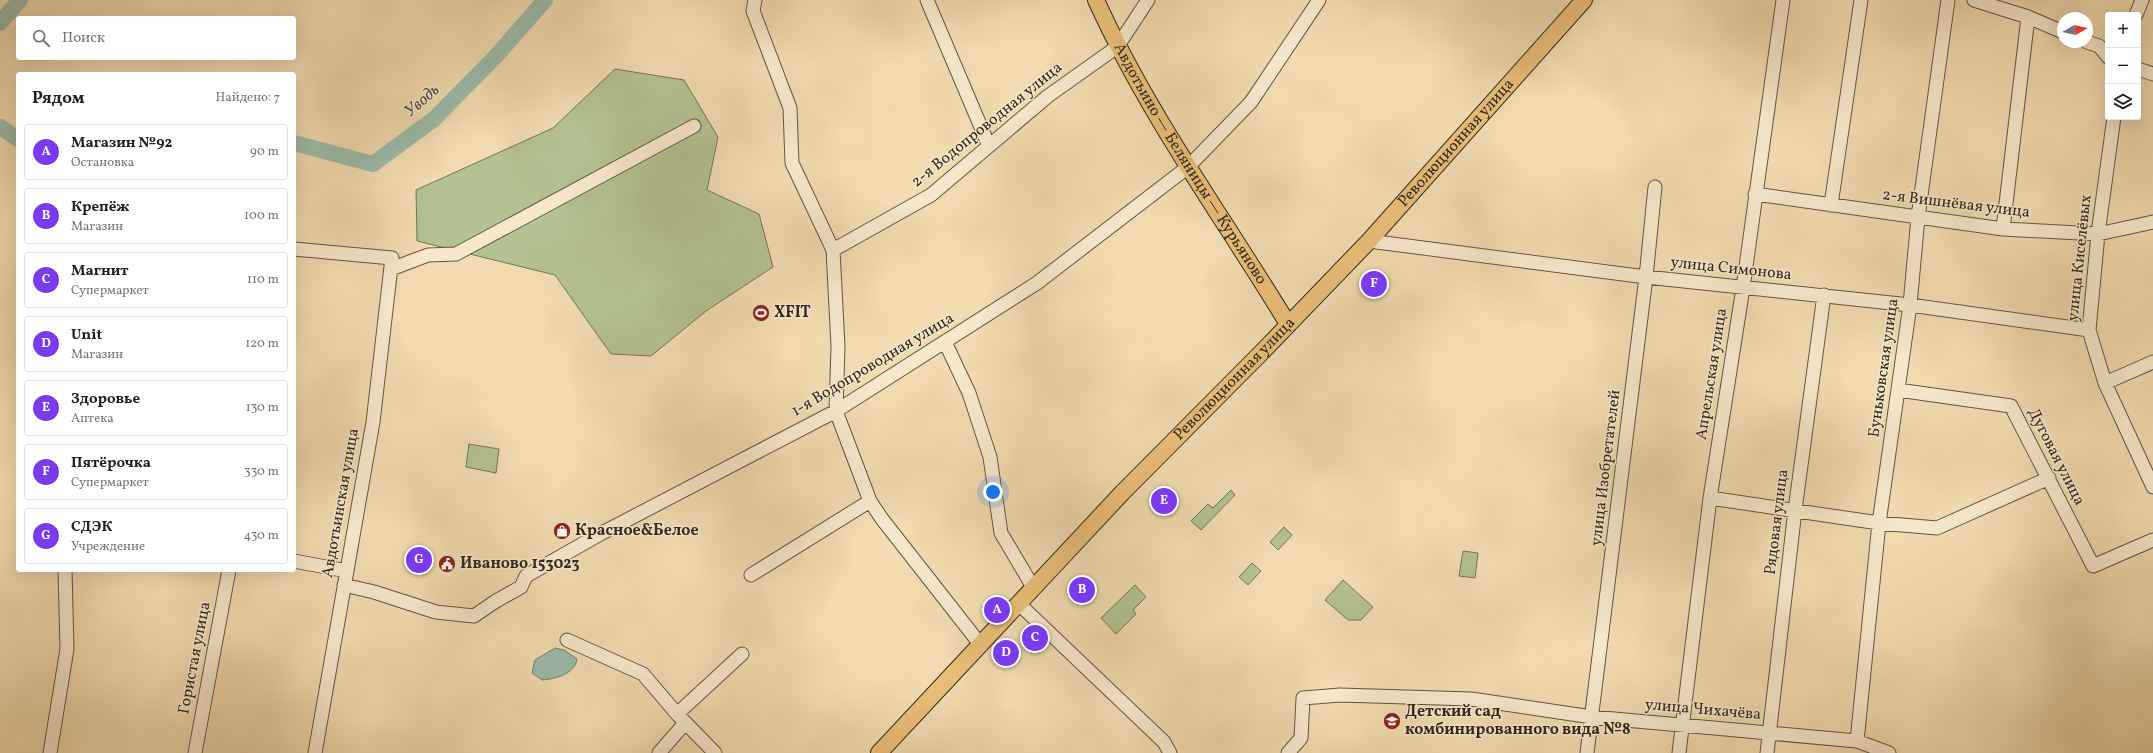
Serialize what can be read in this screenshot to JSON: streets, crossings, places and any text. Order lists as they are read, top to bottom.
{
  "streets": {
    "main road": ["Революционная улица", "Авдотьино — Беляницы — Курьяново"],
    "street": [
      "2-я Водопроводная улица",
      "2-я Вишнёвая улица",
      "улица Киселёвых",
      "улица Симонова",
      "1-я Водопроводная улица",
      "Буньковская улица",
      "Апрельская улица",
      "Дуговая улица",
      "улица Изобретателей",
      "Авдотьинская улица",
      "Рядовая улица",
      "Гористая улица",
      "улица Чихачёва"
    ]
  },
  "crossings": [
    ["2-я Водопроводная улица", "Авдотьино — Беляницы — Курьяново"],
    ["Революционная улица", "Авдотьино — Беляницы — Курьяново"],
    ["Революционная улица", "улица Симонова"],
    ["Авдотьино — Беляницы — Курьяново", "1-я Водопроводная улица"],
    ["2-я Вишнёвая улица", "улица Киселёвых"],
    ["2-я Вишнёвая улица", "Буньковская улица"],
    ["2-я Вишнёвая улица", "Апрельская улица"],
    ["улица Киселёвых", "улица Симонова"],
    ["улица Симонова", "Буньковская улица"],
    ["улица Симонова", "Апрельская улица"],
    ["улица Симонова", "улица Изобретателей"],
    ["улица Симонова", "Рядовая улица"],
    ["1-я Водопроводная улица", "Авдотьинская улица"],
    ["Буньковская улица", "Дуговая улица"],
    ["Буньковская улица", "улица Чихачёва"],
    ["Апрельская улица", "улица Чихачёва"],
    ["улица Изобретателей", "улица Чихачёва"],
    ["Рядовая улица", "улица Чихачёва"]
  ],
  "water": ["Уводь"],
  "places": {
    "sports": ["XFIT"],
    "shop": ["Красное&Белое"],
    "public building": ["Иваново 153023"],
    "school or university": ["Детский сад комбинированного вида №8"]
  },
  "north": "right",
  "page": {
    "map_buttons": ["+", "−"],
    "search": "Поиск",
    "heading": ["Рядом", "Найдено: 7"],
    "list": [
      {
        "mark": "A",
        "name": "Магазин №92",
        "note": "Остановка",
        "value": "90 m"
      },
      {
        "mark": "B",
        "name": "Крепёж",
        "note": "Магазин",
        "value": "100 m"
      },
      {
        "mark": "C",
        "name": "Магнит",
        "note": "Супермаркет",
        "value": "110 m"
      },
      {
        "mark": "D",
        "name": "Unit",
        "note": "Магазин",
        "value": "120 m"
      },
      {
        "mark": "E",
        "name": "Здоровье",
        "note": "Аптека",
        "value": "130 m"
      },
      {
        "mark": "F",
        "name": "Пятёрочка",
        "note": "Супермаркет",
        "value": "330 m"
      },
      {
        "mark": "G",
        "name": "СДЭК",
        "note": "Учреждение",
        "value": "430 m"
      }
    ],
    "pins": [
      "F",
      "E",
      "G",
      "B",
      "A",
      "C",
      "D"
    ]
  }
}
